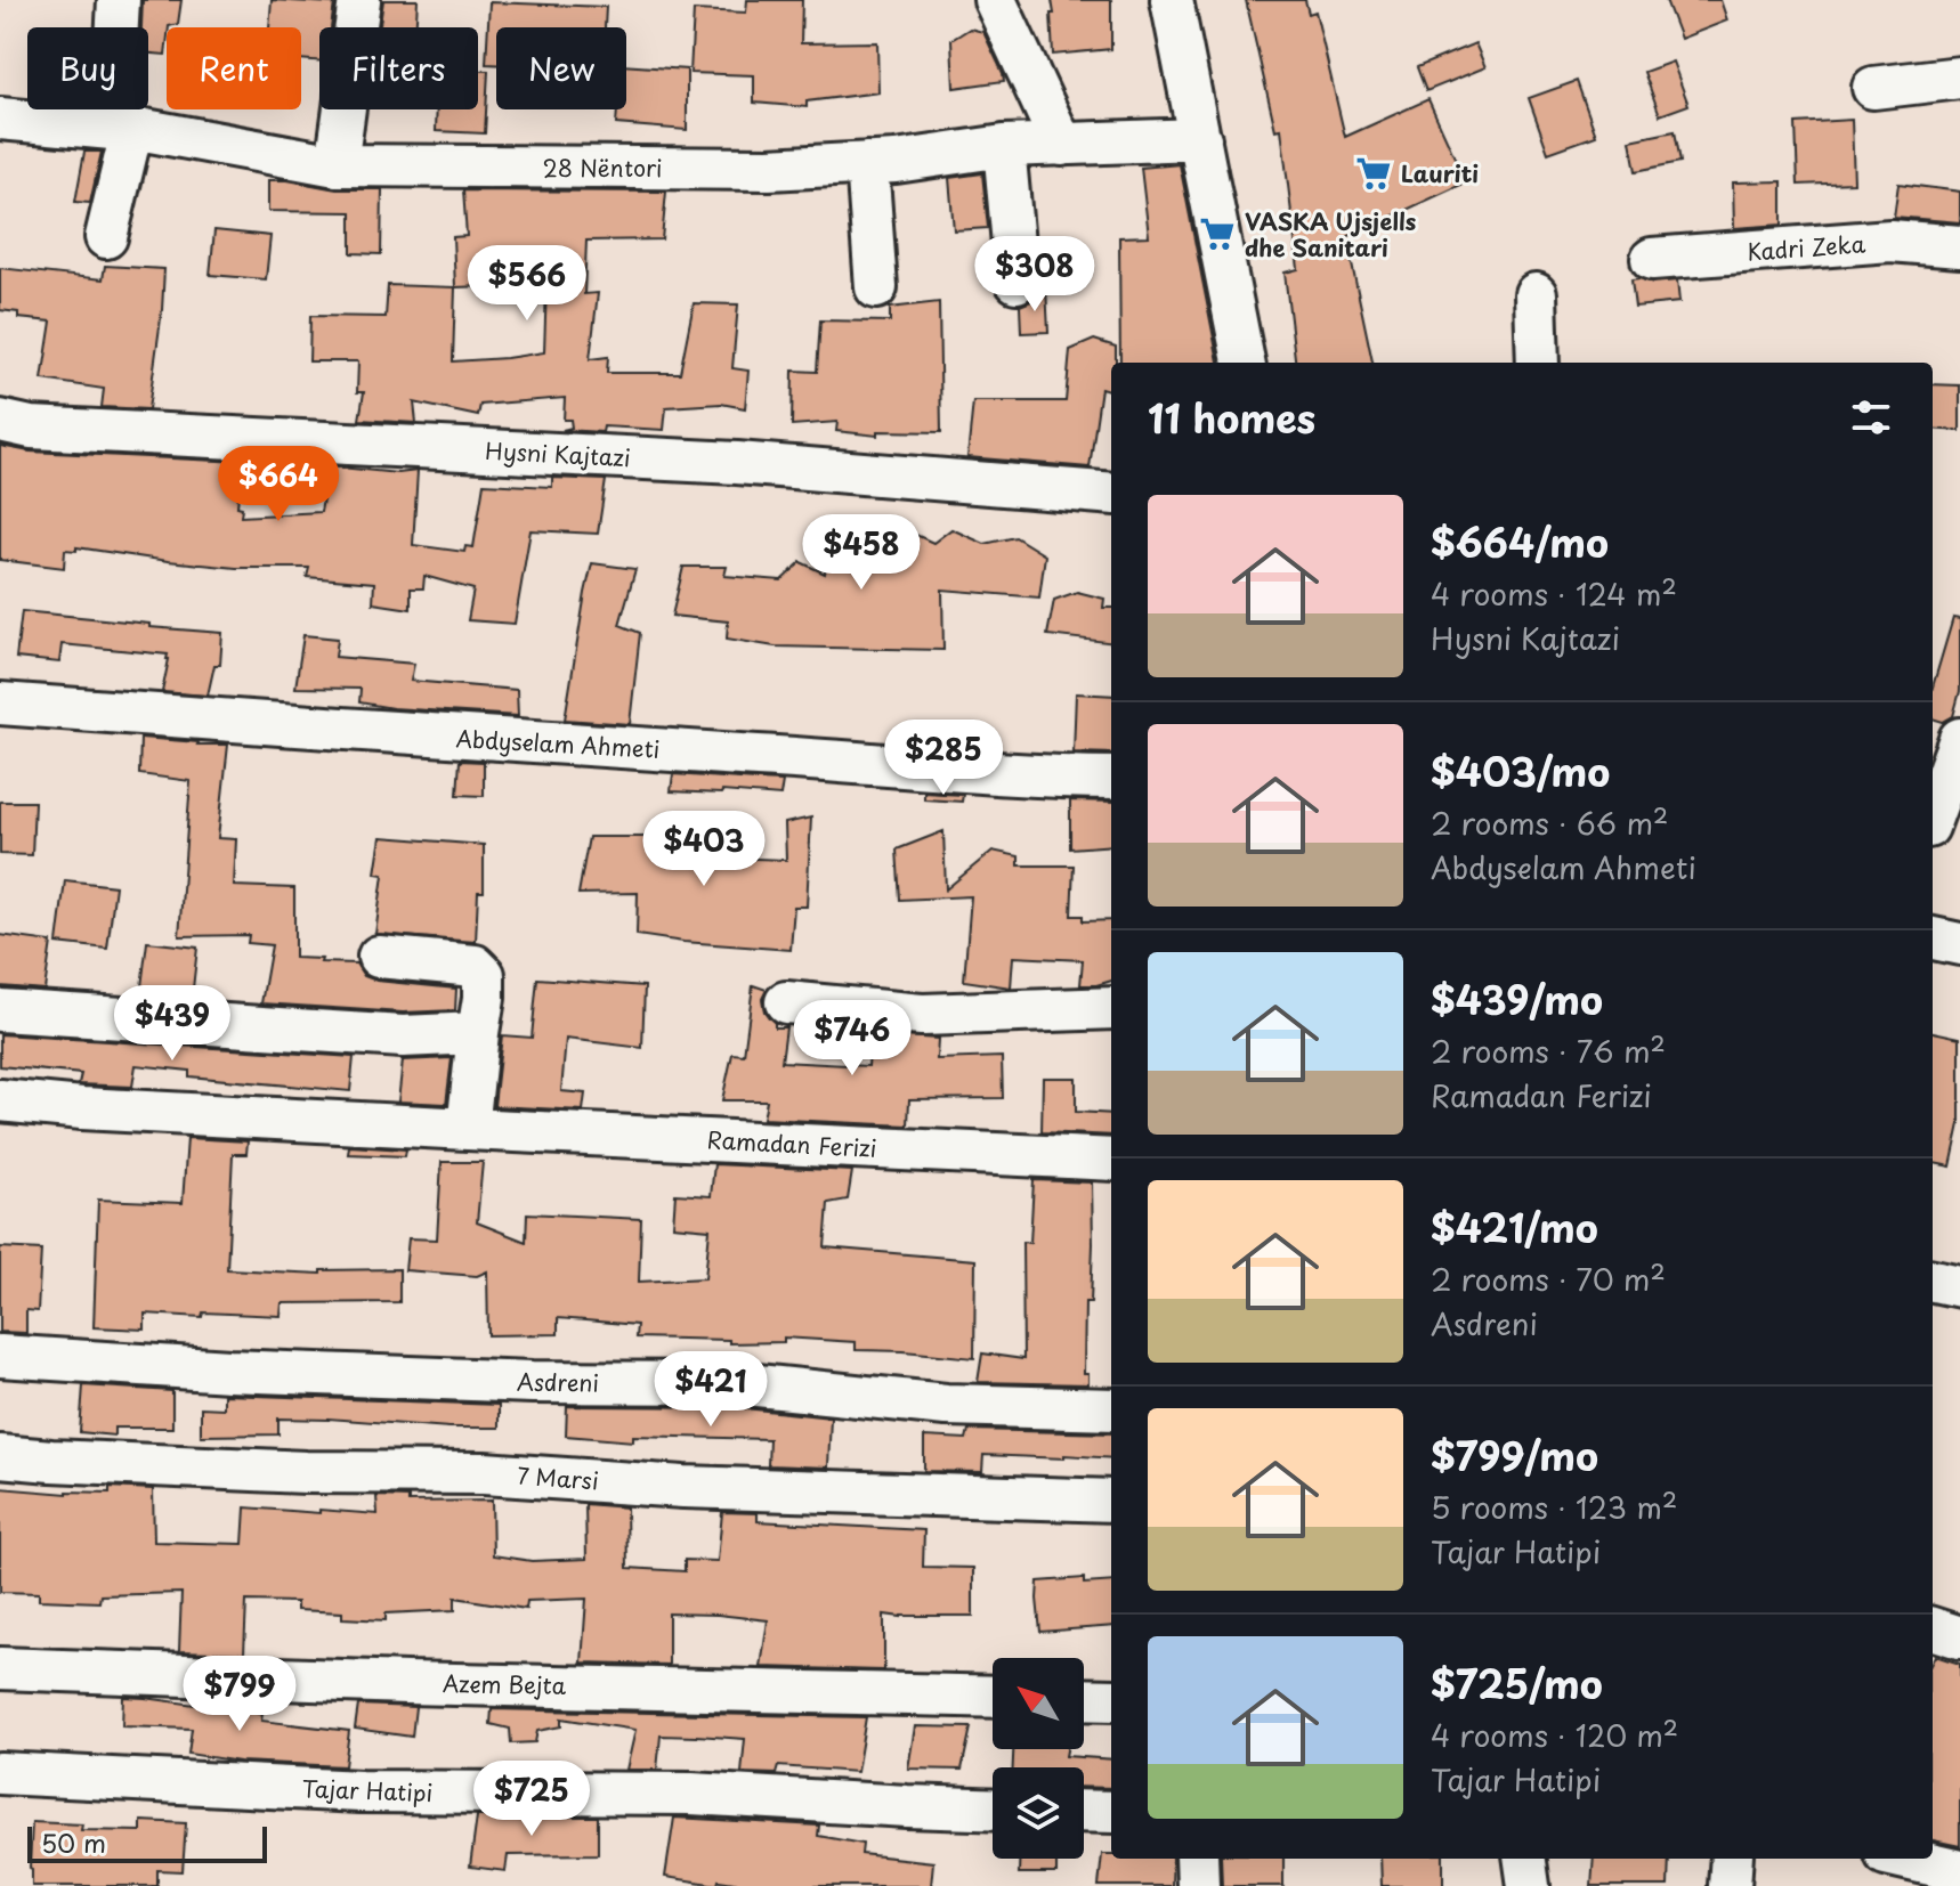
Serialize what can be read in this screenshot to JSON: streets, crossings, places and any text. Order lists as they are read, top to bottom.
{
  "streets": {
    "street": [
      "28 Nëntori",
      "Kadri Zeka",
      "Hysni Kajtazi",
      "Abdyselam Ahmeti",
      "Ramadan Ferizi",
      "Asdreni",
      "7 Marsi",
      "Azem Bejta",
      "Tajar Hatipi"
    ]
  },
  "places": {
    "supermarket": ["Lauriti", "VASKA Ujsjells dhe Sanitari"]
  },
  "scale_bar": "50 m",
  "north": "top left",
  "page": {
    "chip": [
      "Buy",
      "Rent",
      "Filters",
      "New"
    ],
    "price": [
      "$308",
      "$566",
      "$664",
      "$458",
      "$285",
      "$403",
      "$439",
      "$746",
      "$421",
      "$799",
      "$725"
    ],
    "heading": "11 homes",
    "list": [
      {
        "name": "$664/mo",
        "note": "4 rooms · 124 m² · Hysni Kajtazi"
      },
      {
        "name": "$403/mo",
        "note": "2 rooms · 66 m² · Abdyselam Ahmeti"
      },
      {
        "name": "$439/mo",
        "note": "2 rooms · 76 m² · Ramadan Ferizi"
      },
      {
        "name": "$421/mo",
        "note": "2 rooms · 70 m² · Asdreni"
      },
      {
        "name": "$799/mo",
        "note": "5 rooms · 123 m² · Tajar Hatipi"
      },
      {
        "name": "$725/mo",
        "note": "4 rooms · 120 m² · Tajar Hatipi"
      }
    ],
    "scale": "50 m"
  }
}
